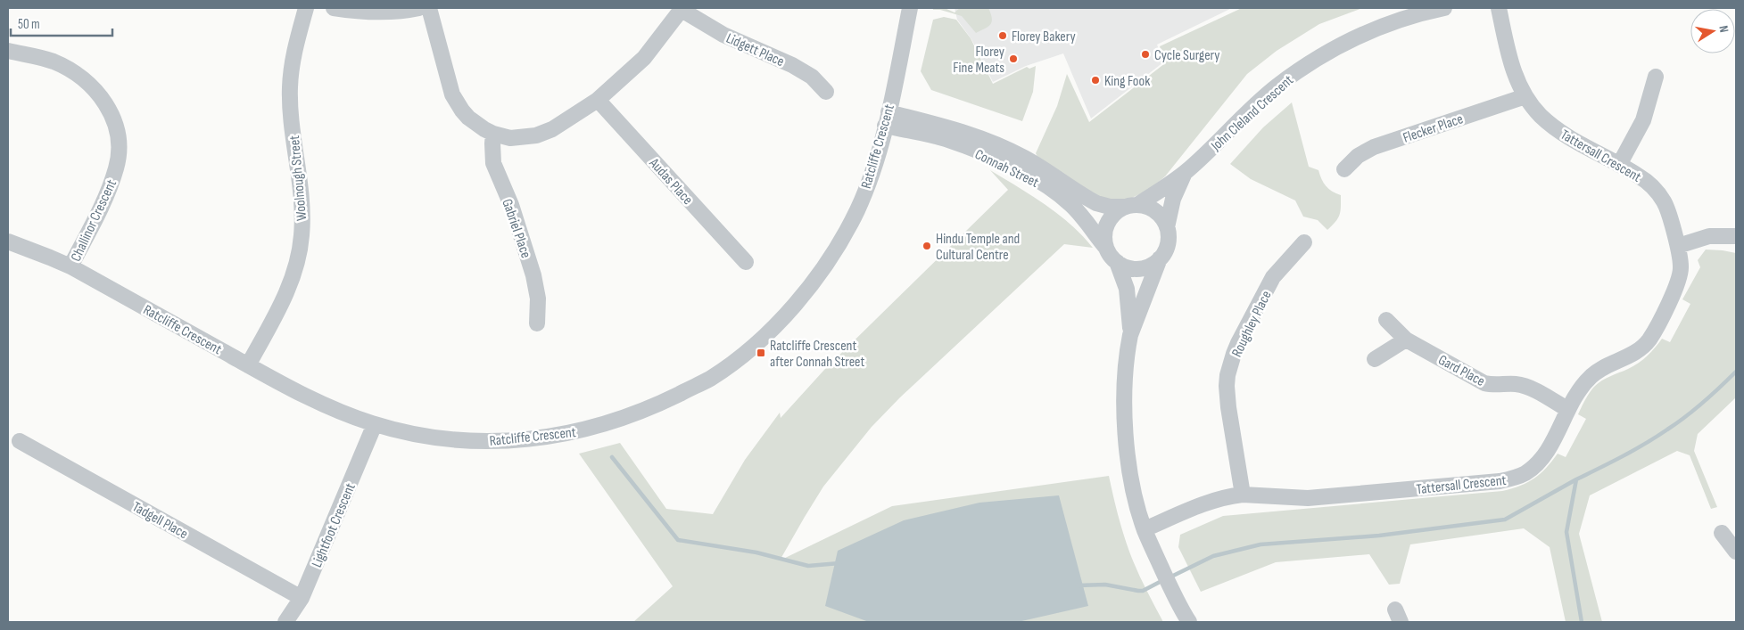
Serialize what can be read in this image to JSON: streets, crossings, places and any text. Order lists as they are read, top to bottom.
{
  "streets": {
    "street": [
      "Lidgett Place",
      "John Cleland Crescent",
      "Flecker Place",
      "Ratcliffe Crescent",
      "Tattersall Crescent",
      "Connah Street",
      "Woolnough Street",
      "Audas Place",
      "Challinor Crescent",
      "Gabriel Place",
      "Roughley Place",
      "Gard Place",
      "Tadgell Place",
      "Lightfoot Crescent"
    ]
  },
  "crossings": [
    ["John Cleland Crescent", "Connah Street"],
    ["Flecker Place", "Tattersall Crescent"],
    ["Ratcliffe Crescent", "Connah Street"],
    ["Ratcliffe Crescent", "Woolnough Street"],
    ["Ratcliffe Crescent", "Challinor Crescent"],
    ["Ratcliffe Crescent", "Lightfoot Crescent"],
    ["Tattersall Crescent", "Roughley Place"],
    ["Tattersall Crescent", "Gard Place"],
    ["Tadgell Place", "Lightfoot Crescent"]
  ],
  "places": {
    "other": [
      "Florey Bakery",
      "Cycle Surgery",
      "Florey Fine Meats",
      "King Fook",
      "Hindu Temple and Cultural Centre"
    ],
    "transit": ["Ratcliffe Crescent after Connah Street"]
  },
  "scale_bar": "50 m",
  "north": "right"
}
